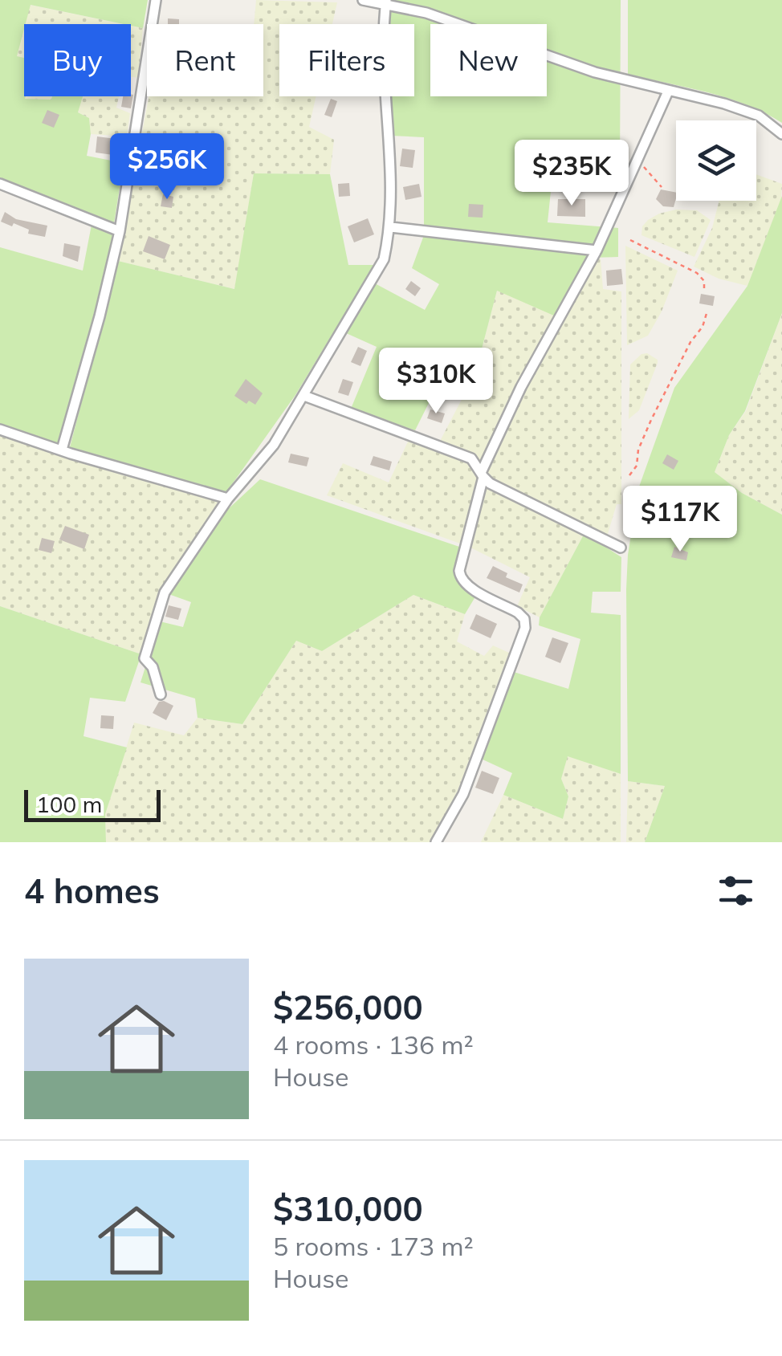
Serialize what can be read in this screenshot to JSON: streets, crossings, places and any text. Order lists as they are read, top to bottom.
{
  "scale_bar": "100 m",
  "page": {
    "chip": [
      "Buy",
      "Rent",
      "Filters",
      "New"
    ],
    "price": [
      "$256K",
      "$235K",
      "$310K",
      "$117K"
    ],
    "scale": "100 m",
    "heading": "4 homes",
    "list": [
      {
        "name": "$256,000",
        "note": "4 rooms · 136 m² · House"
      },
      {
        "name": "$310,000",
        "note": "5 rooms · 173 m² · House"
      }
    ]
  }
}
